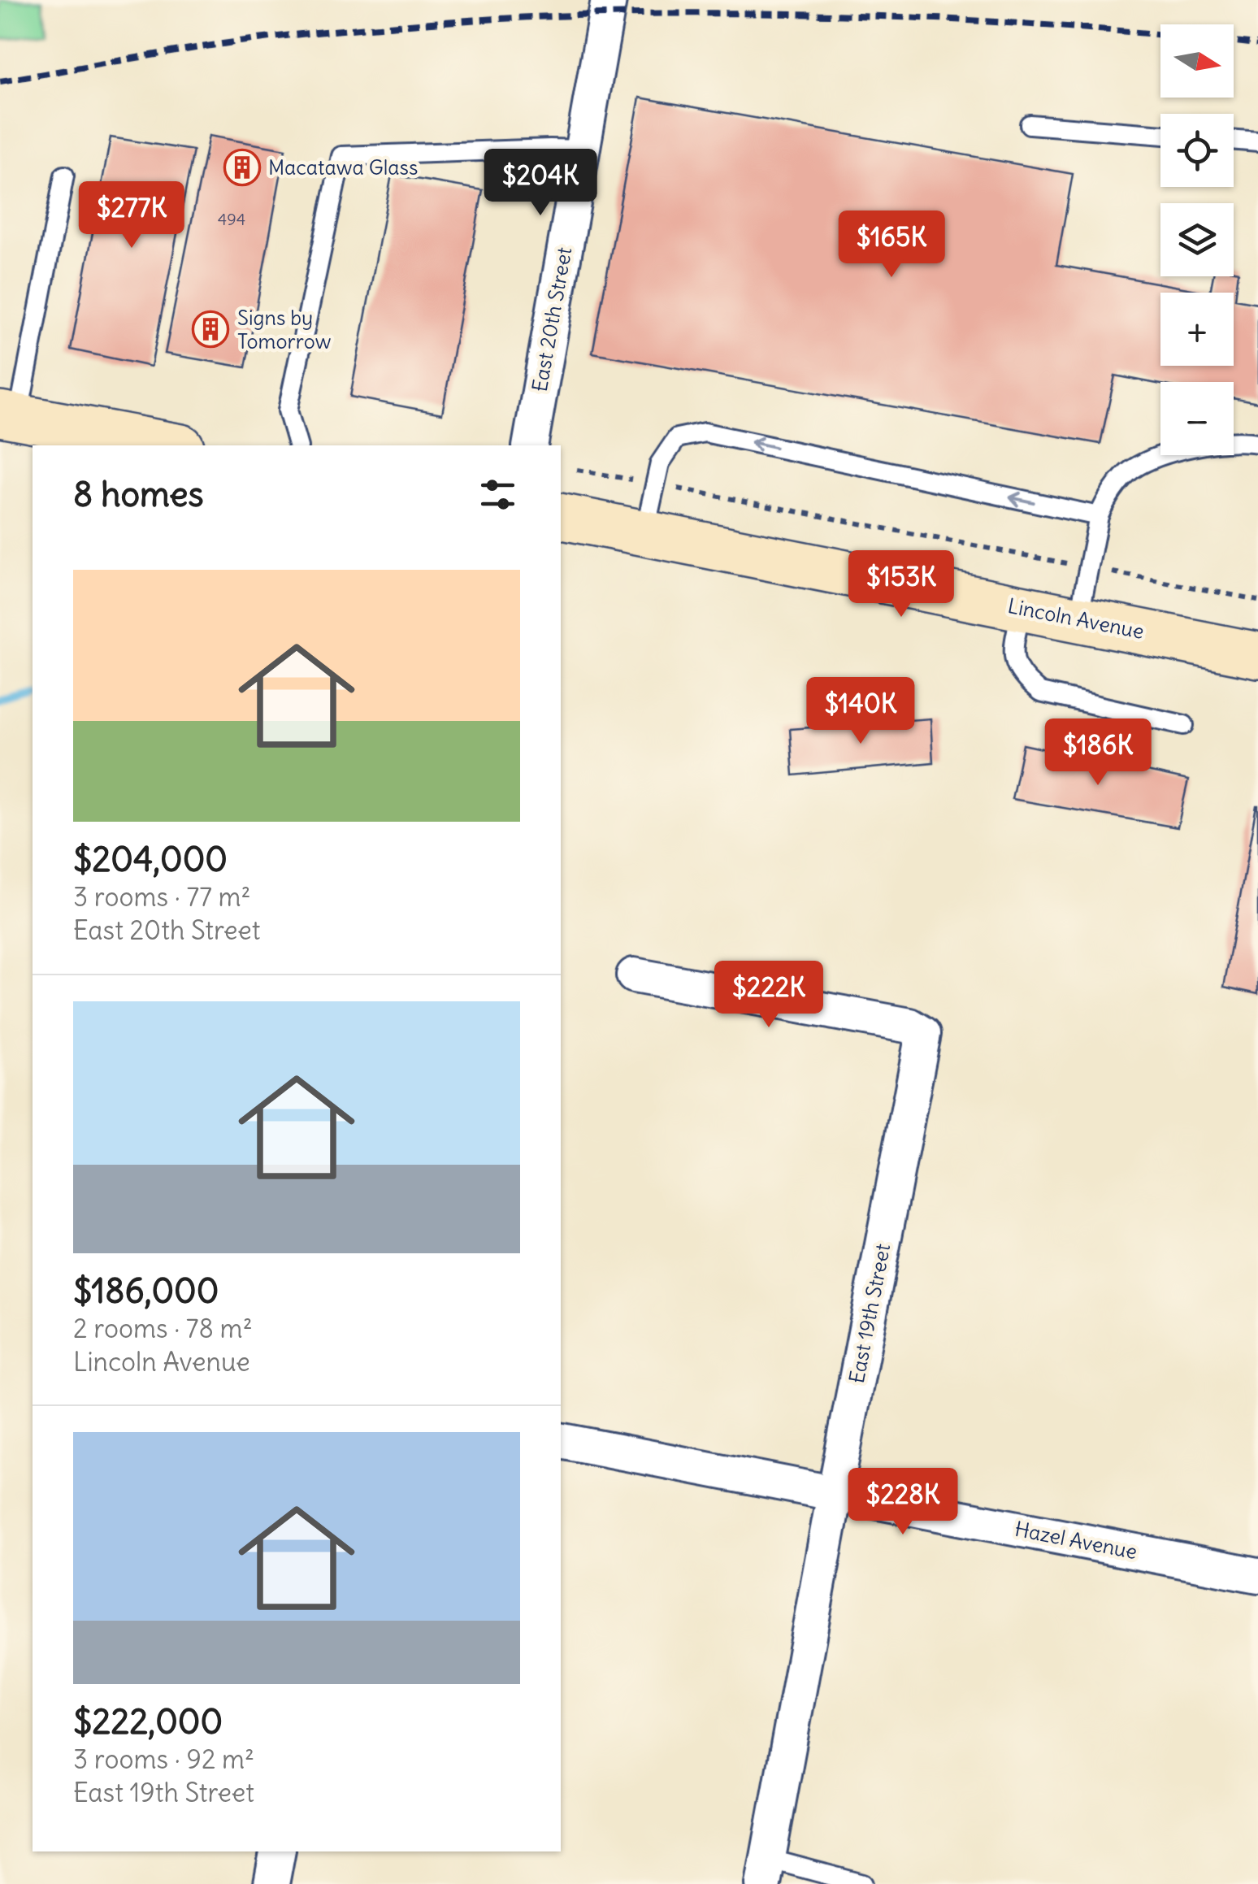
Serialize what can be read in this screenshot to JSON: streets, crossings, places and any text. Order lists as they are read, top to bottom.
{
  "streets": {
    "street": [
      "East 20th Street",
      "Lincoln Avenue",
      "East 19th Street",
      "Hazel Avenue"
    ]
  },
  "crossings": [
    ["East 19th Street", "Hazel Avenue"]
  ],
  "places": {
    "building": ["Macatawa Glass", "Signs by Tomorrow"]
  },
  "house_numbers": ["494"],
  "north": "right",
  "page": {
    "map_buttons": ["+", "−"],
    "price": [
      "$204K",
      "$277K",
      "$165K",
      "$153K",
      "$140K",
      "$186K",
      "$222K",
      "$228K"
    ],
    "heading": "8 homes",
    "list": [
      {
        "name": "$204,000",
        "note": "3 rooms · 77 m² · East 20th Street"
      },
      {
        "name": "$186,000",
        "note": "2 rooms · 78 m² · Lincoln Avenue"
      },
      {
        "name": "$222,000",
        "note": "3 rooms · 92 m² · East 19th Street"
      }
    ]
  }
}
